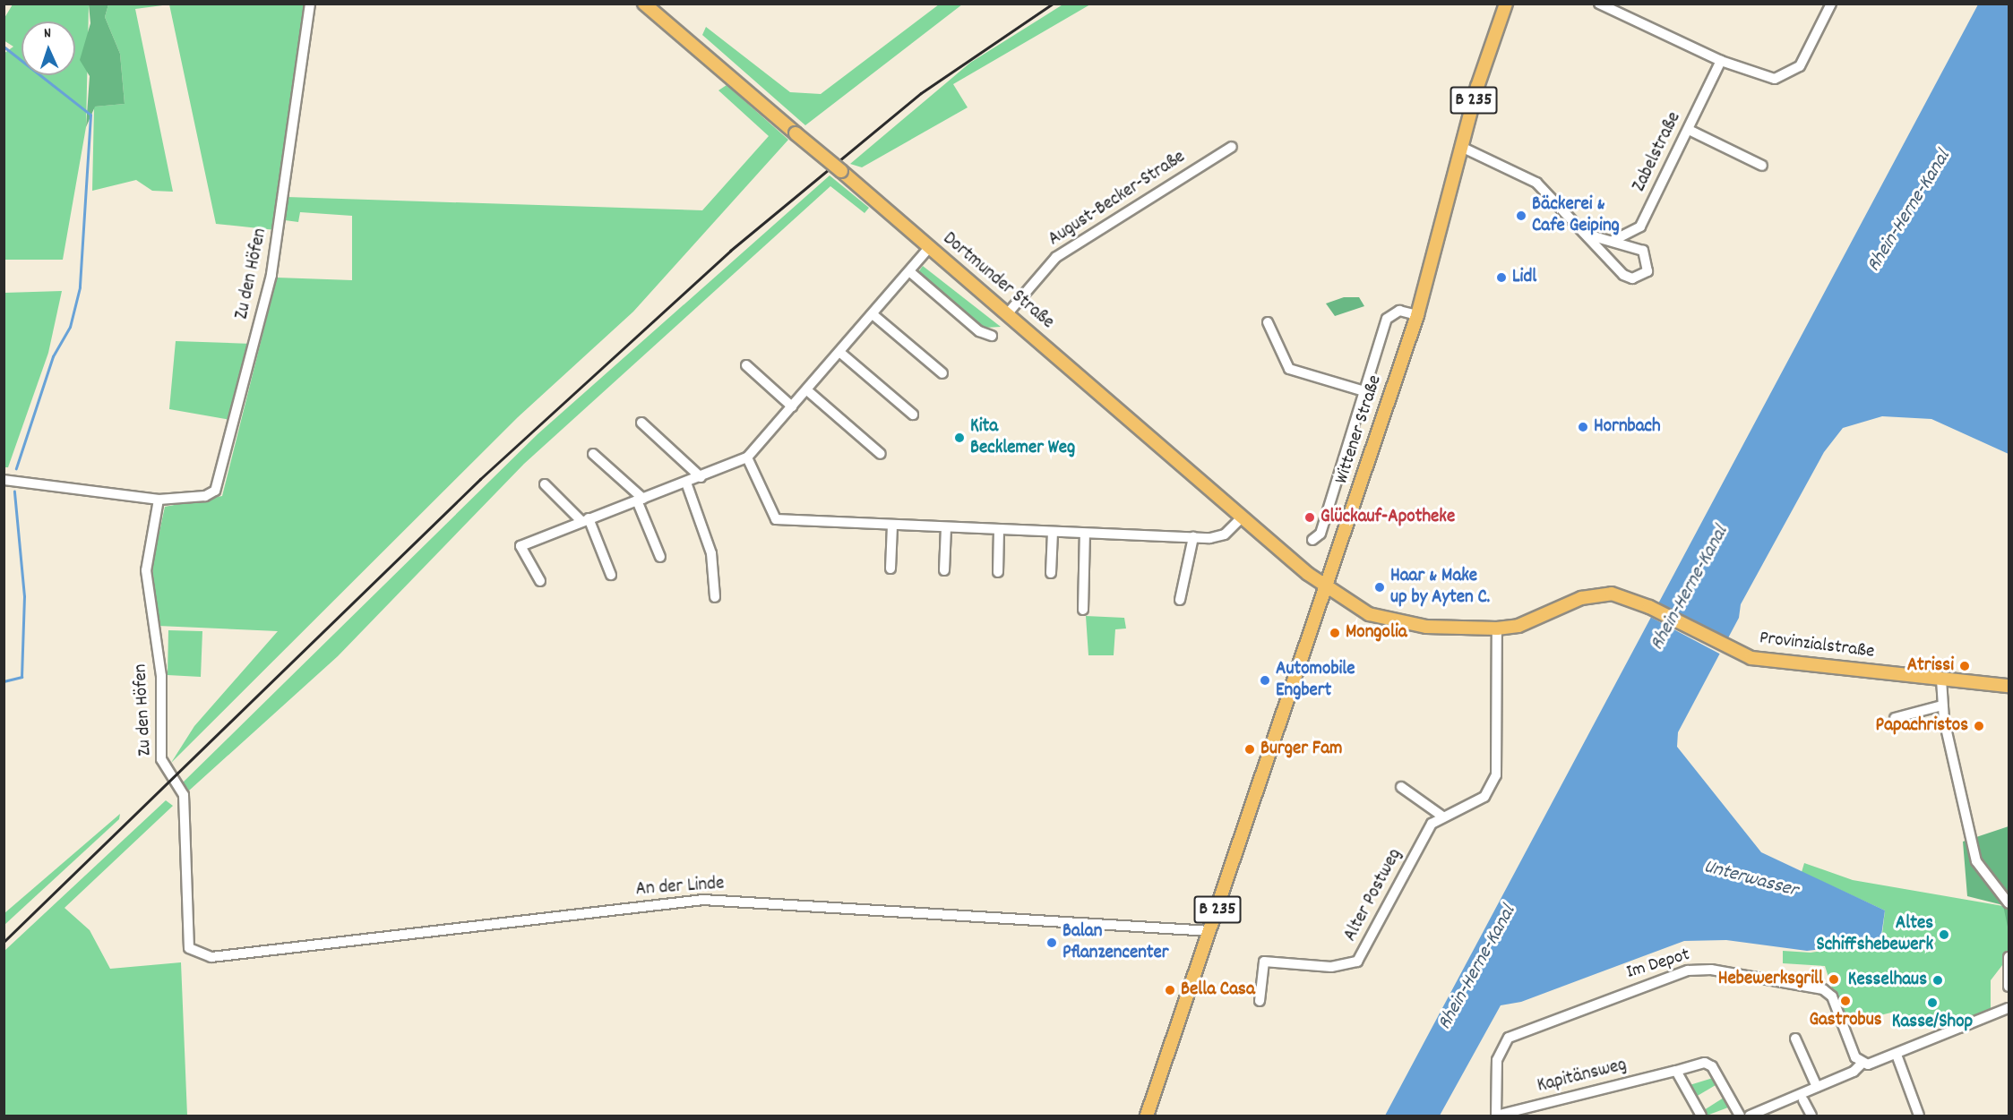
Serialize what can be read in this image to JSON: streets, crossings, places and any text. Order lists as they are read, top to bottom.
{
  "streets": {
    "main road": [
      "B 235",
      "Dortmunder Straße",
      "Wittener Straße",
      "Provinzialstraße"
    ],
    "street": [
      "Zabelstraße",
      "August-Becker-Straße",
      "Zu den Höfen",
      "An der Linde",
      "Alter Postweg",
      "Im Depot",
      "Kapitänsweg"
    ]
  },
  "crossings": [
    ["August-Becker-Straße", "Dortmunder Straße"],
    ["Zu den Höfen", "An der Linde"],
    ["Dortmunder Straße", "Wittener Straße"],
    ["Dortmunder Straße", "Provinzialstraße"],
    ["Wittener Straße", "Provinzialstraße"],
    ["Wittener Straße", "An der Linde"],
    ["Im Depot", "Kapitänsweg"]
  ],
  "water": ["Rhein-Herne-Kanal", "Unterwasser"],
  "places": [
    "Bäckerei & Cafe Geiping",
    "Lidl",
    "Hornbach",
    "Kita Becklemer Weg",
    "Glückauf-Apotheke",
    "Haar & Make up by Ayten C.",
    "Mongolia",
    "Atrissi",
    "Automobile Engbert",
    "Papachristos",
    "Burger Fam",
    "Altes Schiffshebewerk",
    "Balan Pflanzencenter",
    "Hebewerksgrill",
    "Kesselhaus",
    "Bella Casa",
    "Gastrobus",
    "Kasse/Shop"
  ],
  "north": "top"
}
